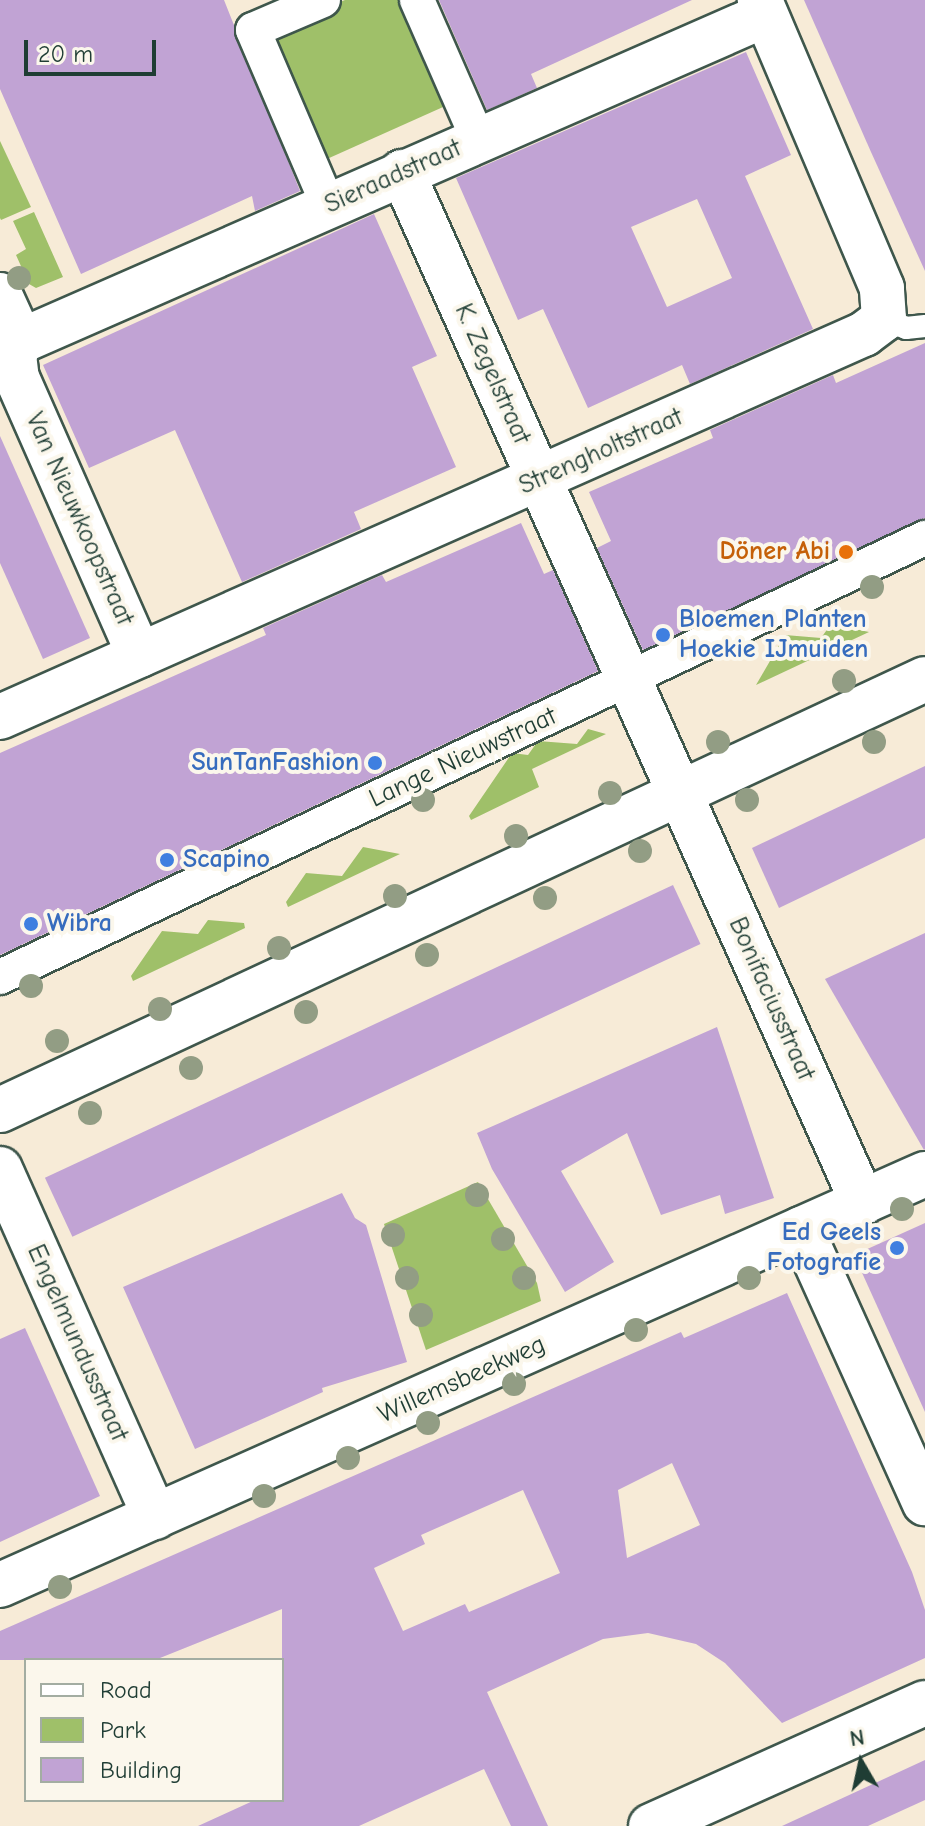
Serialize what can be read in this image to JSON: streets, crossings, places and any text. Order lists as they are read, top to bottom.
{
  "streets": {
    "street": [
      "Sieraadstraat",
      "K. Zegelstraat",
      "Strengholtstraat",
      "Van Nieuwkoopstraat",
      "Lange Nieuwstraat",
      "Bonifaciusstraat",
      "Engelmundusstraat",
      "Willemsbeekweg"
    ]
  },
  "crossings": [
    ["Sieraadstraat", "K. Zegelstraat"],
    ["Sieraadstraat", "Strengholtstraat"],
    ["Sieraadstraat", "Van Nieuwkoopstraat"],
    ["K. Zegelstraat", "Strengholtstraat"],
    ["K. Zegelstraat", "Lange Nieuwstraat"],
    ["K. Zegelstraat", "Bonifaciusstraat"],
    ["Strengholtstraat", "Van Nieuwkoopstraat"],
    ["Bonifaciusstraat", "Willemsbeekweg"],
    ["Engelmundusstraat", "Willemsbeekweg"]
  ],
  "places": [
    "Döner Abi",
    "Bloemen Planten Hoekie IJmuiden",
    "SunTanFashion",
    "Scapino",
    "Wibra",
    "Ed Geels Fotografie"
  ],
  "legend": ["Road", "Park", "Building"],
  "scale_bar": "20 m",
  "north": "top"
}
